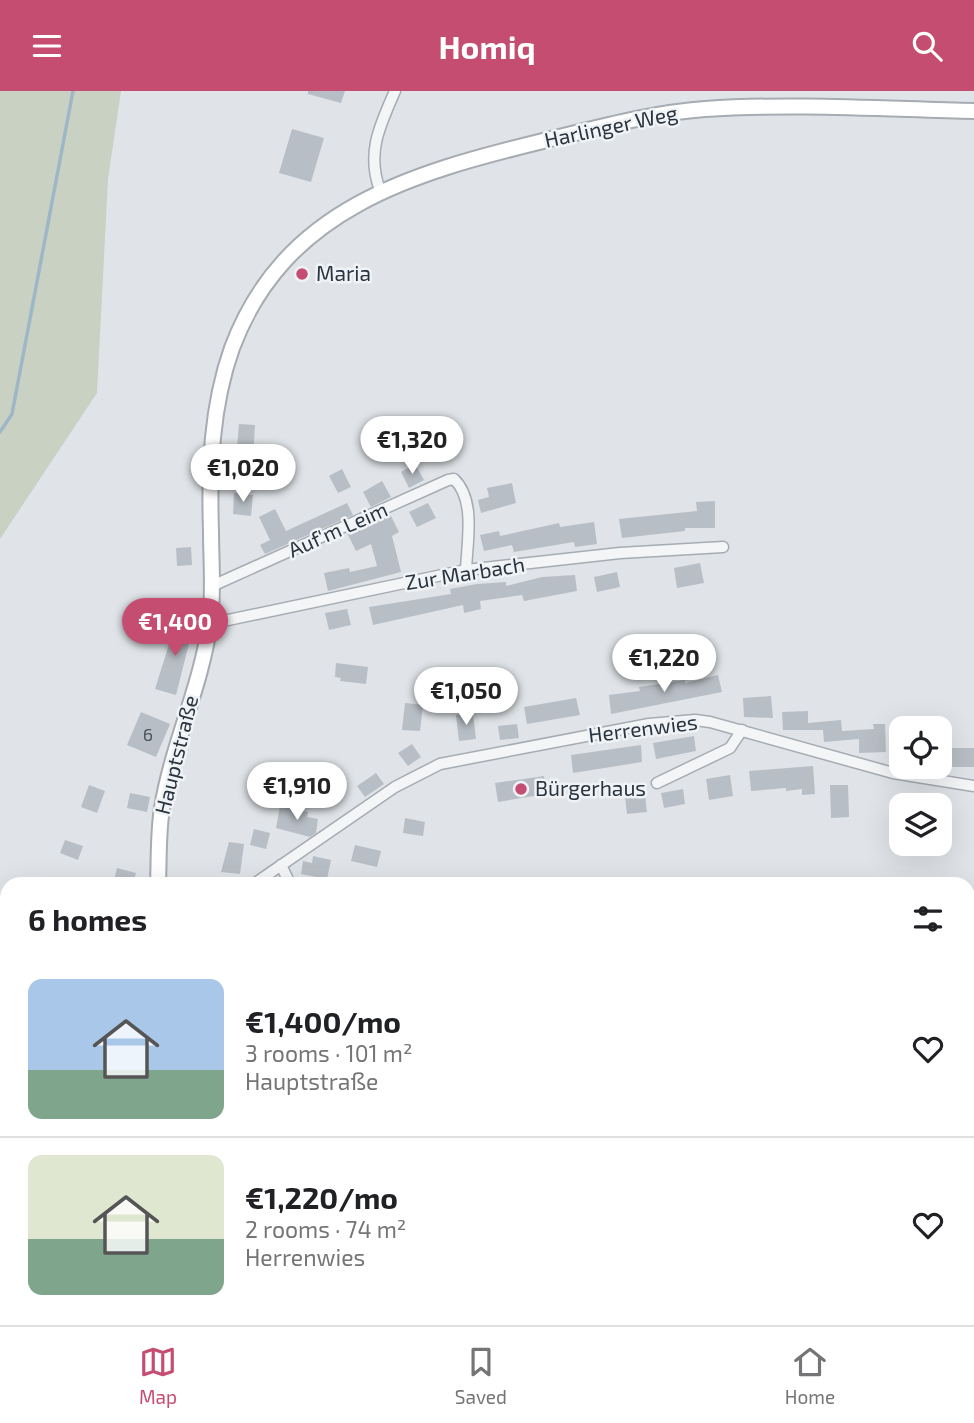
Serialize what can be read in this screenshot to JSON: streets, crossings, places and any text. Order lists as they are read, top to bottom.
{
  "streets": {
    "street": [
      "Harlinger Weg",
      "Auf'm Leim",
      "Zur Marbach",
      "Herrenwies",
      "Hauptstraße"
    ]
  },
  "crossings": [
    ["Harlinger Weg", "Hauptstraße"],
    ["Auf'm Leim", "Zur Marbach"],
    ["Auf'm Leim", "Hauptstraße"],
    ["Zur Marbach", "Hauptstraße"]
  ],
  "places": ["Maria", "Bürgerhaus"],
  "house_numbers": ["6"],
  "page": {
    "header": "Homiq",
    "price": [
      "€1,320",
      "€1,020",
      "€1,400",
      "€1,220",
      "€1,050",
      "€1,910"
    ],
    "heading": "6 homes",
    "list": [
      {
        "name": "€1,400/mo",
        "note": "3 rooms · 101 m² · Hauptstraße"
      },
      {
        "name": "€1,220/mo",
        "note": "2 rooms · 74 m² · Herrenwies"
      }
    ],
    "tabs": ["Map", "Saved", "Home"]
  }
}
